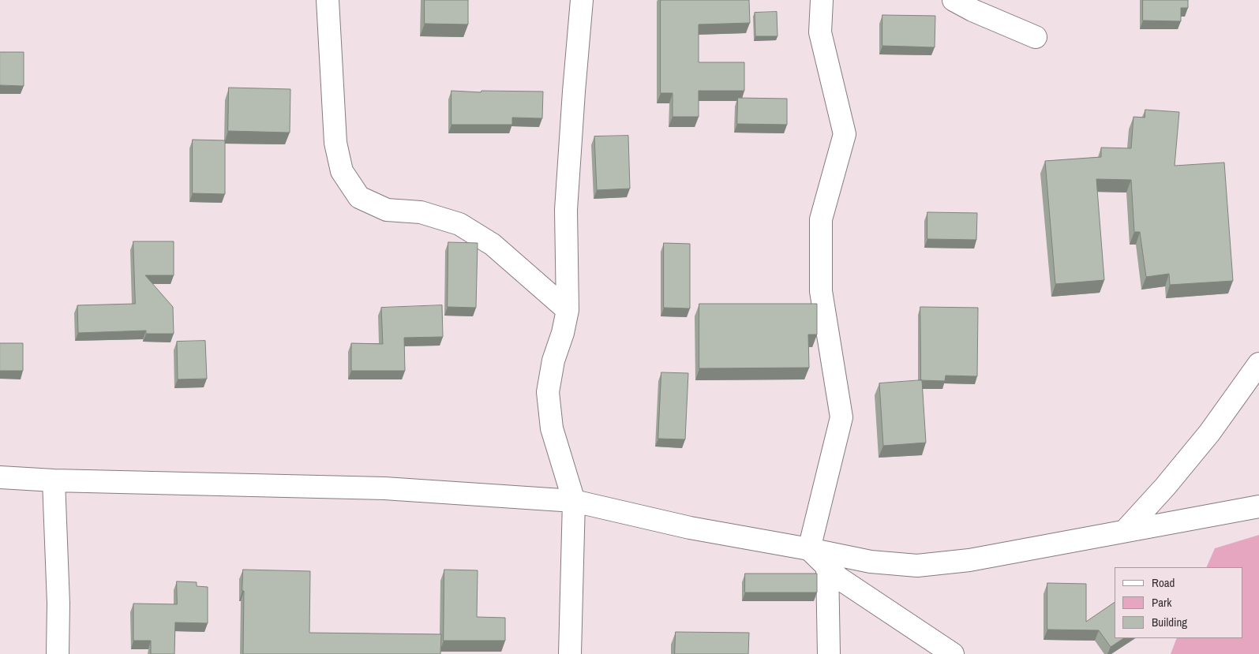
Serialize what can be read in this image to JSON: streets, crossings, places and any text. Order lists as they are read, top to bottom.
{
  "legend": ["Road", "Park", "Building"]
}
